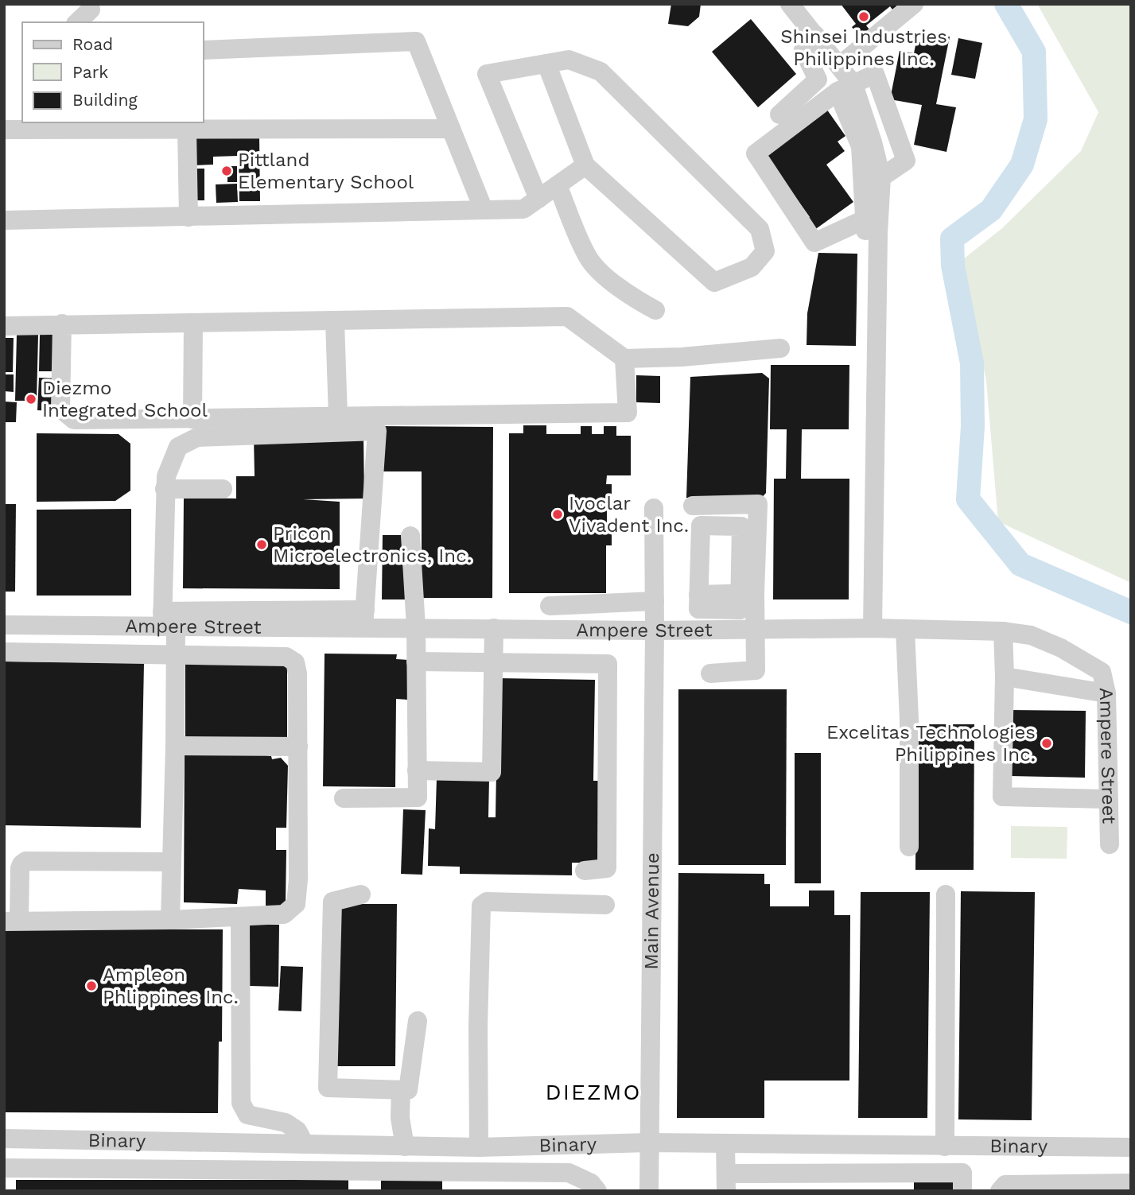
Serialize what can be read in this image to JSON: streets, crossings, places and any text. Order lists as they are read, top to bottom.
{
  "streets": {
    "street": ["Ampere Street", "Main Avenue", "Binary"]
  },
  "crossings": [
    ["Ampere Street", "Main Avenue"],
    ["Main Avenue", "Binary"]
  ],
  "districts": ["DIEZMO"],
  "places": [
    "Shinsei Industries Philippines Inc.",
    "Pittland Elementary School",
    "Diezmo Integrated School",
    "Ivoclar Vivadent Inc.",
    "Pricon Microelectronics, Inc.",
    "Excelitas Technologies Philippines Inc.",
    "Ampleon Phlippines Inc."
  ],
  "legend": ["Road", "Park", "Building"]
}
